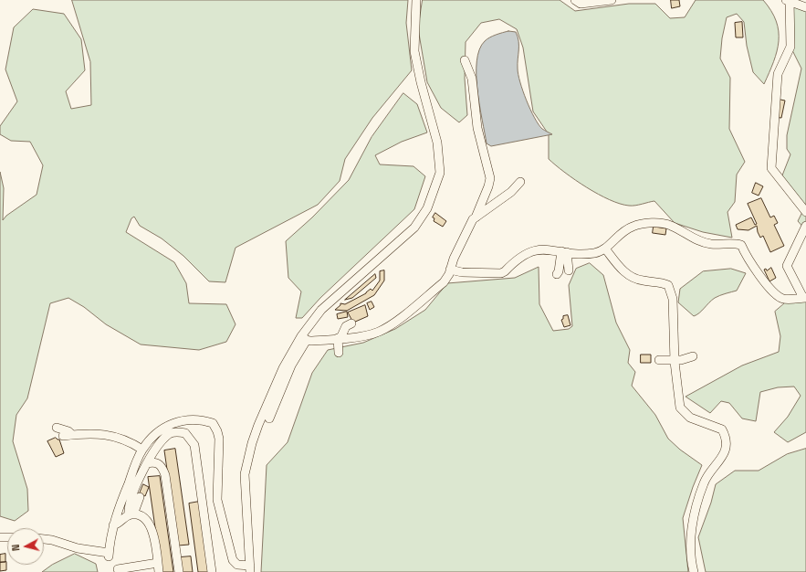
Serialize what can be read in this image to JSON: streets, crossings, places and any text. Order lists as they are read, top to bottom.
{
  "north": "left"
}
